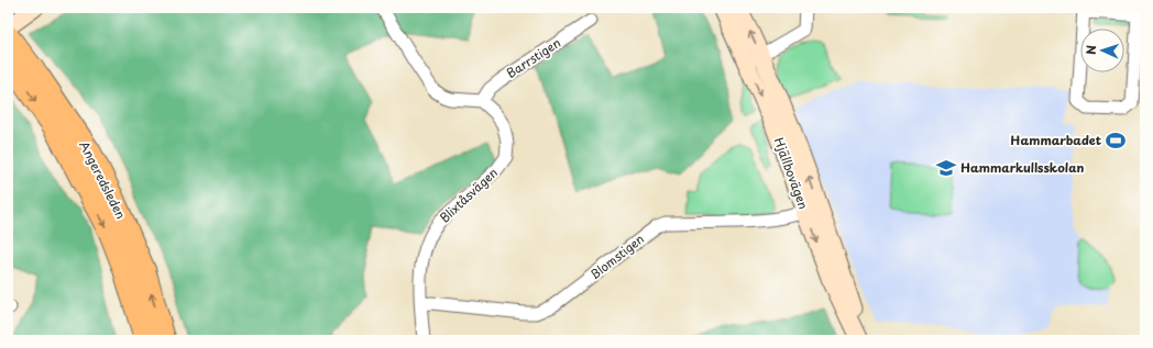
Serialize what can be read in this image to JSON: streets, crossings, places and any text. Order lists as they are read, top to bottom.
{
  "streets": {
    "highway": ["Angeredsleden"],
    "street": [
      "Barrstigen",
      "Hjällbovägen",
      "Blixtåsvägen",
      "Blomstigen"
    ]
  },
  "crossings": [
    ["Barrstigen", "Blixtåsvägen"],
    ["Hjällbovägen", "Blomstigen"],
    ["Blixtåsvägen", "Blomstigen"]
  ],
  "places": {
    "sports": ["Hammarbadet"],
    "school or university": ["Hammarkullsskolan"]
  },
  "north": "left"
}
